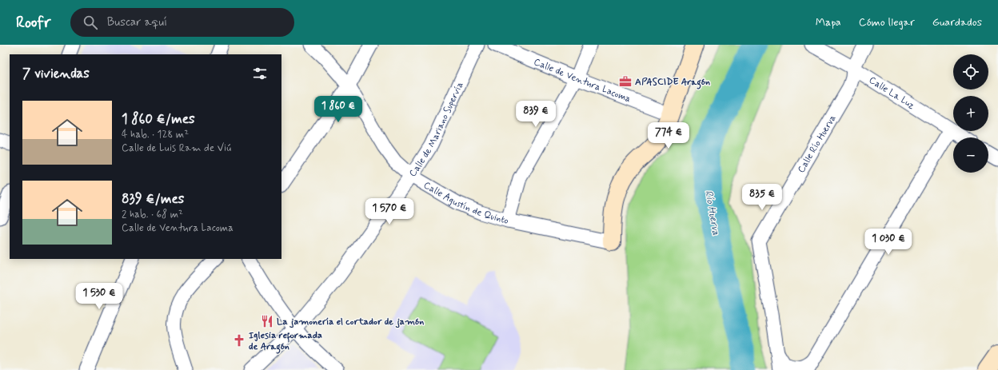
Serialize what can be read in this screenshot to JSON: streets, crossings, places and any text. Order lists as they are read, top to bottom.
{
  "streets": {
    "street": [
      "Calle de Ventura Lacoma",
      "Calle La Luz",
      "Calle de Mariano Supervía",
      "Calle Río Huerva",
      "Calle Agustín de Quinto"
    ]
  },
  "crossings": [
    ["Calle La Luz", "Calle Río Huerva"],
    ["Calle de Mariano Supervía", "Calle Agustín de Quinto"]
  ],
  "water": ["Río Huerva"],
  "places": {
    "office": ["APASCIDE Aragón"],
    "restaurant": ["La jamonería el cortador de jamón"],
    "church": ["Iglesia reformada de Aragón"]
  },
  "page": {
    "header": "Roofr",
    "search": "Buscar aquí",
    "nav": ["Mapa", "Cómo llegar", "Guardados"],
    "map_buttons": ["+", "−"],
    "heading": "7 viviendas",
    "list": [
      {
        "name": "1 860 €/mes",
        "note": "4 hab. · 128 m² · Calle de Luis Ram de Viú"
      },
      {
        "name": "839 €/mes",
        "note": "2 hab. · 68 m² · Calle de Ventura Lacoma"
      }
    ],
    "price": [
      "1 860 €",
      "839 €",
      "774 €",
      "835 €",
      "1 570 €",
      "1 030 €",
      "1 530 €"
    ]
  }
}
